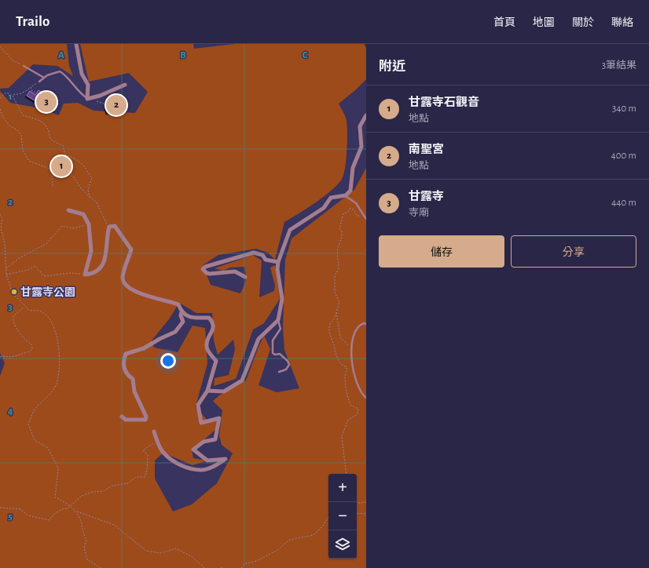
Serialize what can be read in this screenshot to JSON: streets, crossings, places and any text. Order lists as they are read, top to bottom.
{
  "places": ["甘露寺公園"],
  "page": {
    "header": "Trailo",
    "nav": [
      "首頁",
      "地圖",
      "關於",
      "聯絡"
    ],
    "heading": ["附近", "3筆結果"],
    "list": [
      {
        "mark": "1",
        "name": "甘露寺石觀音",
        "note": "地點",
        "value": "340 m"
      },
      {
        "mark": "2",
        "name": "南聖宮",
        "note": "地點",
        "value": "400 m"
      },
      {
        "mark": "3",
        "name": "甘露寺",
        "note": "寺廟",
        "value": "440 m"
      }
    ],
    "pins": ["3", "2", "1"],
    "buttons": ["儲存", "分享"],
    "map_buttons": ["+", "−"]
  },
  "grid": {
    "columns": ["A", "B", "C"],
    "rows": [
      "1",
      "2",
      "3",
      "4",
      "5"
    ]
  }
}
